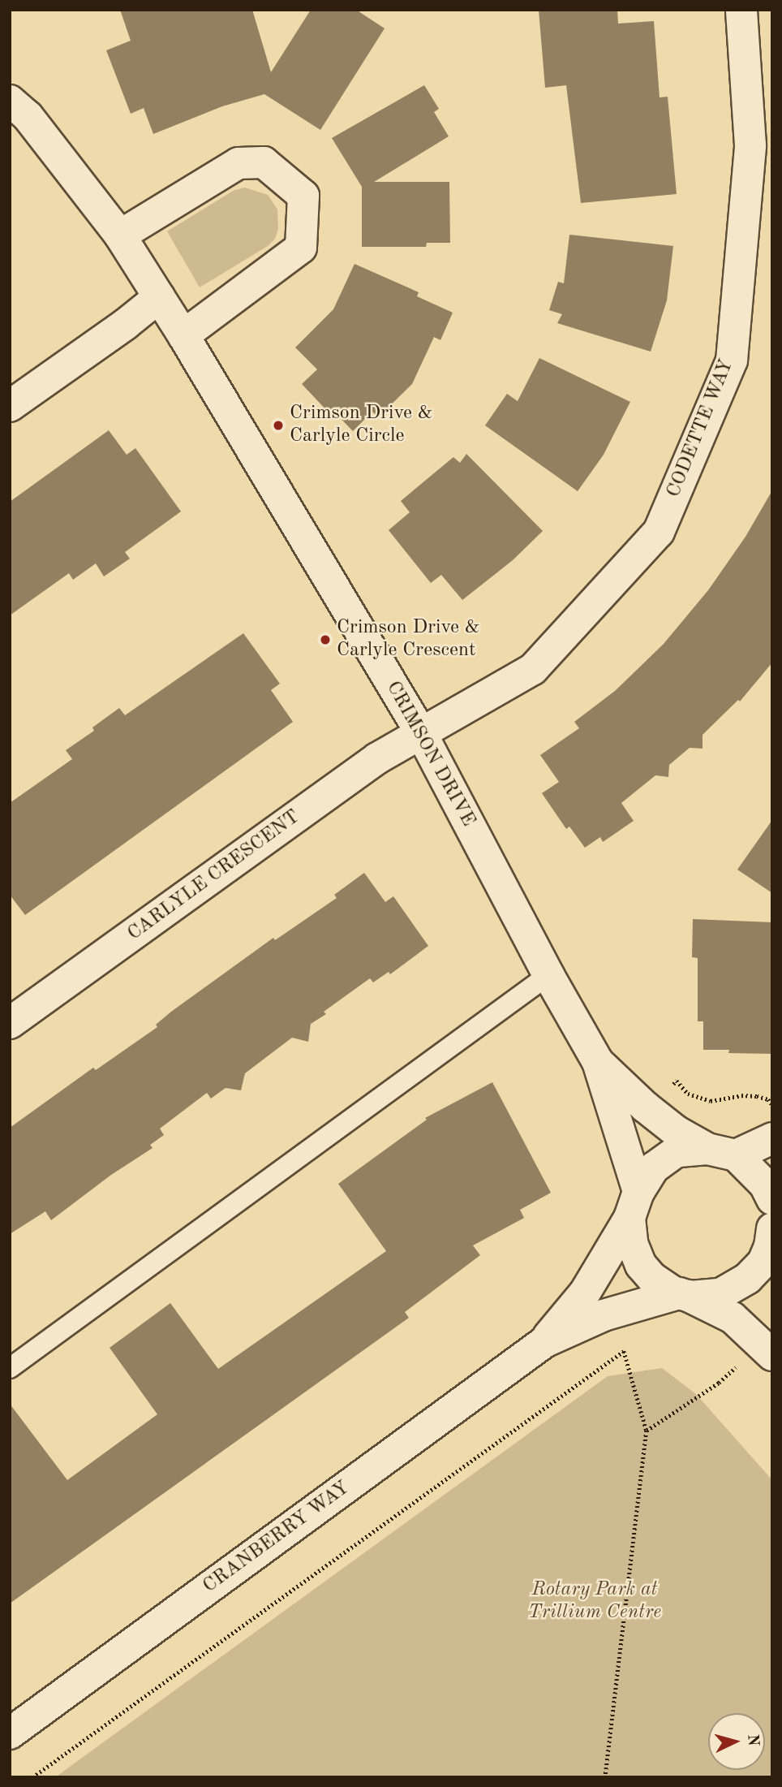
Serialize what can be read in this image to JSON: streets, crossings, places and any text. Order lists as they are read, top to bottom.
{
  "streets": {
    "street": [
      "CODETTE WAY",
      "CRIMSON DRIVE",
      "CARLYLE CRESCENT",
      "CRANBERRY WAY"
    ]
  },
  "crossings": [
    ["CODETTE WAY", "CRIMSON DRIVE"],
    ["CODETTE WAY", "CARLYLE CRESCENT"],
    ["CRIMSON DRIVE", "CARLYLE CRESCENT"],
    ["CRIMSON DRIVE", "CRANBERRY WAY"]
  ],
  "parks": ["Rotary Park at Trillium Centre"],
  "places": ["Crimson Drive & Carlyle Circle", "Crimson Drive & Carlyle Crescent"],
  "north": "right"
}
